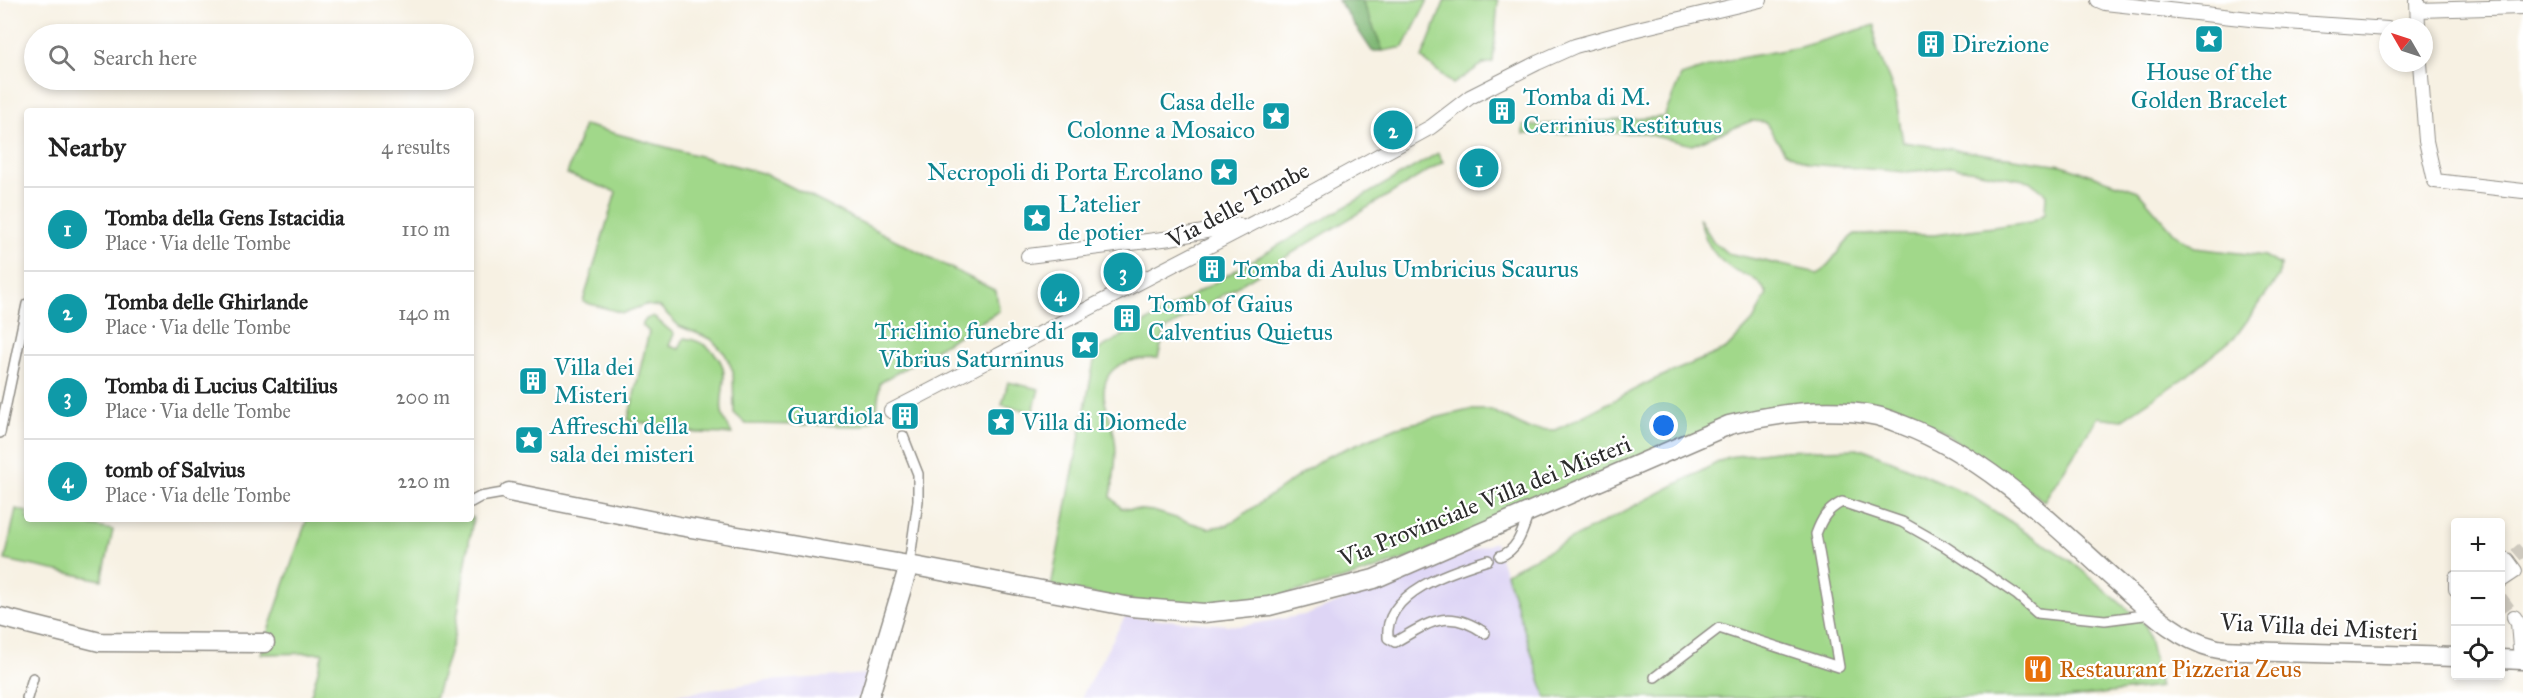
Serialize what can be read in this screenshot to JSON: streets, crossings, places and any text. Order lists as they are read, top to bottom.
{
  "streets": {
    "street": ["Via delle Tombe", "Via Provinciale Villa dei Misteri", "Via Villa dei Misteri"]
  },
  "crossings": [
    ["Via Provinciale Villa dei Misteri", "Via Villa dei Misteri"]
  ],
  "places": {
    "place": [
      "House of the Golden Bracelet",
      "Casa delle Colonne a Mosaico",
      "Necropoli di Porta Ercolano",
      "L’atelier de potier",
      "Triclinio funebre di Vibrius Saturninus",
      "Villa di Diomede",
      "Affreschi della sala dei misteri"
    ],
    "building": [
      "Direzione",
      "Tomba di M. Cerrinius Restitutus",
      "Tomba di Aulus Umbricius Scaurus",
      "Tomb of Gaius Calventius Quietus",
      "Villa dei Misteri",
      "Guardiola"
    ],
    "restaurant": ["Restaurant Pizzeria Zeus"]
  },
  "north": "top left",
  "page": {
    "search": "Search here",
    "pins": [
      "2",
      "1",
      "3",
      "4"
    ],
    "heading": ["Nearby", "4 results"],
    "list": [
      {
        "mark": "1",
        "name": "Tomba della Gens Istacidia",
        "note": "Place · Via delle Tombe",
        "value": "110 m"
      },
      {
        "mark": "2",
        "name": "Tomba delle Ghirlande",
        "note": "Place · Via delle Tombe",
        "value": "140 m"
      },
      {
        "mark": "3",
        "name": "Tomba di Lucius Caltilius",
        "note": "Place · Via delle Tombe",
        "value": "200 m"
      },
      {
        "mark": "4",
        "name": "tomb of Salvius",
        "note": "Place · Via delle Tombe",
        "value": "220 m"
      }
    ],
    "map_buttons": ["+", "−"]
  }
}
